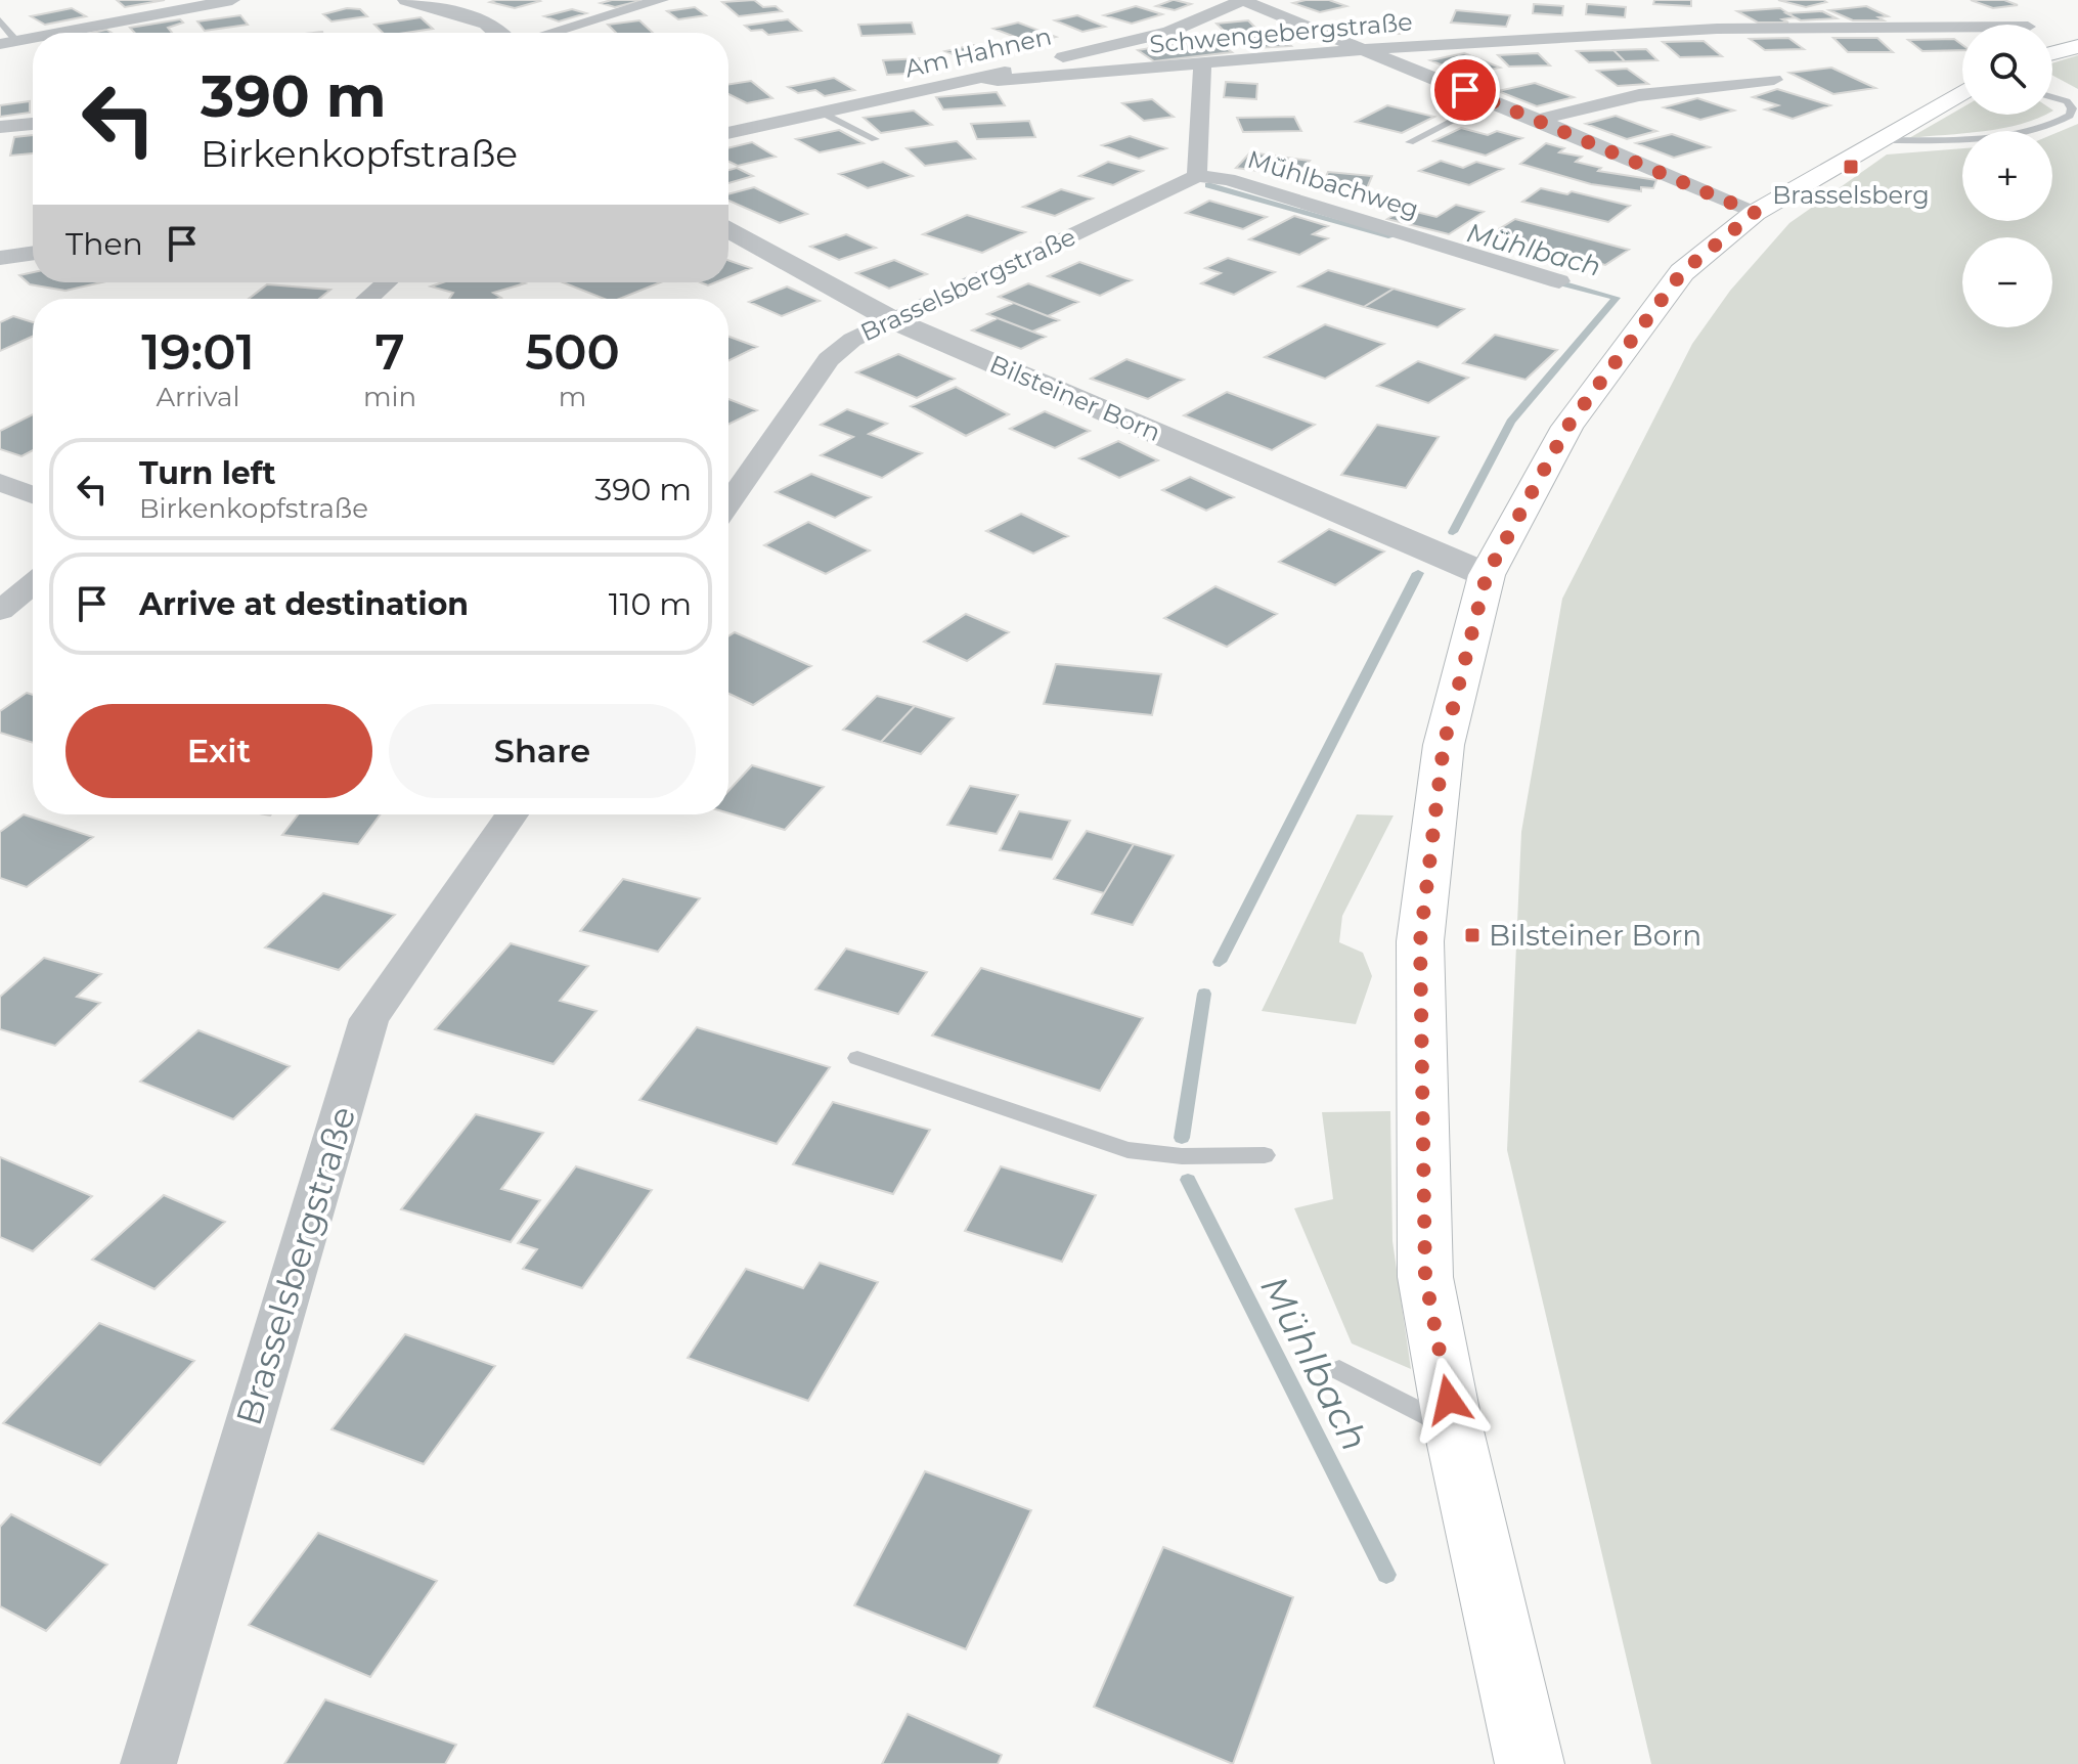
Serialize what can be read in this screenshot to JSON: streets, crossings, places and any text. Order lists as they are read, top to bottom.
{
  "streets": {
    "street": [
      "Schwengebergstraße",
      "Am Hahnen",
      "Mühlbachweg",
      "Brasselsbergstraße",
      "Bilsteiner Born"
    ]
  },
  "crossings": [
    ["Schwengebergstraße", "Am Hahnen"],
    ["Mühlbachweg", "Brasselsbergstraße"],
    ["Brasselsbergstraße", "Bilsteiner Born"]
  ],
  "water": ["Mühlbach"],
  "places": {
    "transit": ["Brasselsberg", "Bilsteiner Born"]
  },
  "page": {
    "map_buttons": ["+", "−"],
    "turn": ["390 m", "Birkenkopfstraße"],
    "then": "Then",
    "eta": [
      "19:01",
      "Arrival",
      "7",
      "min",
      "500",
      "m"
    ],
    "list": [
      {
        "name": "Turn left",
        "note": "Birkenkopfstraße",
        "value": "390 m"
      },
      {
        "name": "Arrive at destination",
        "value": "110 m"
      }
    ],
    "buttons": ["Exit", "Share"]
  }
}
